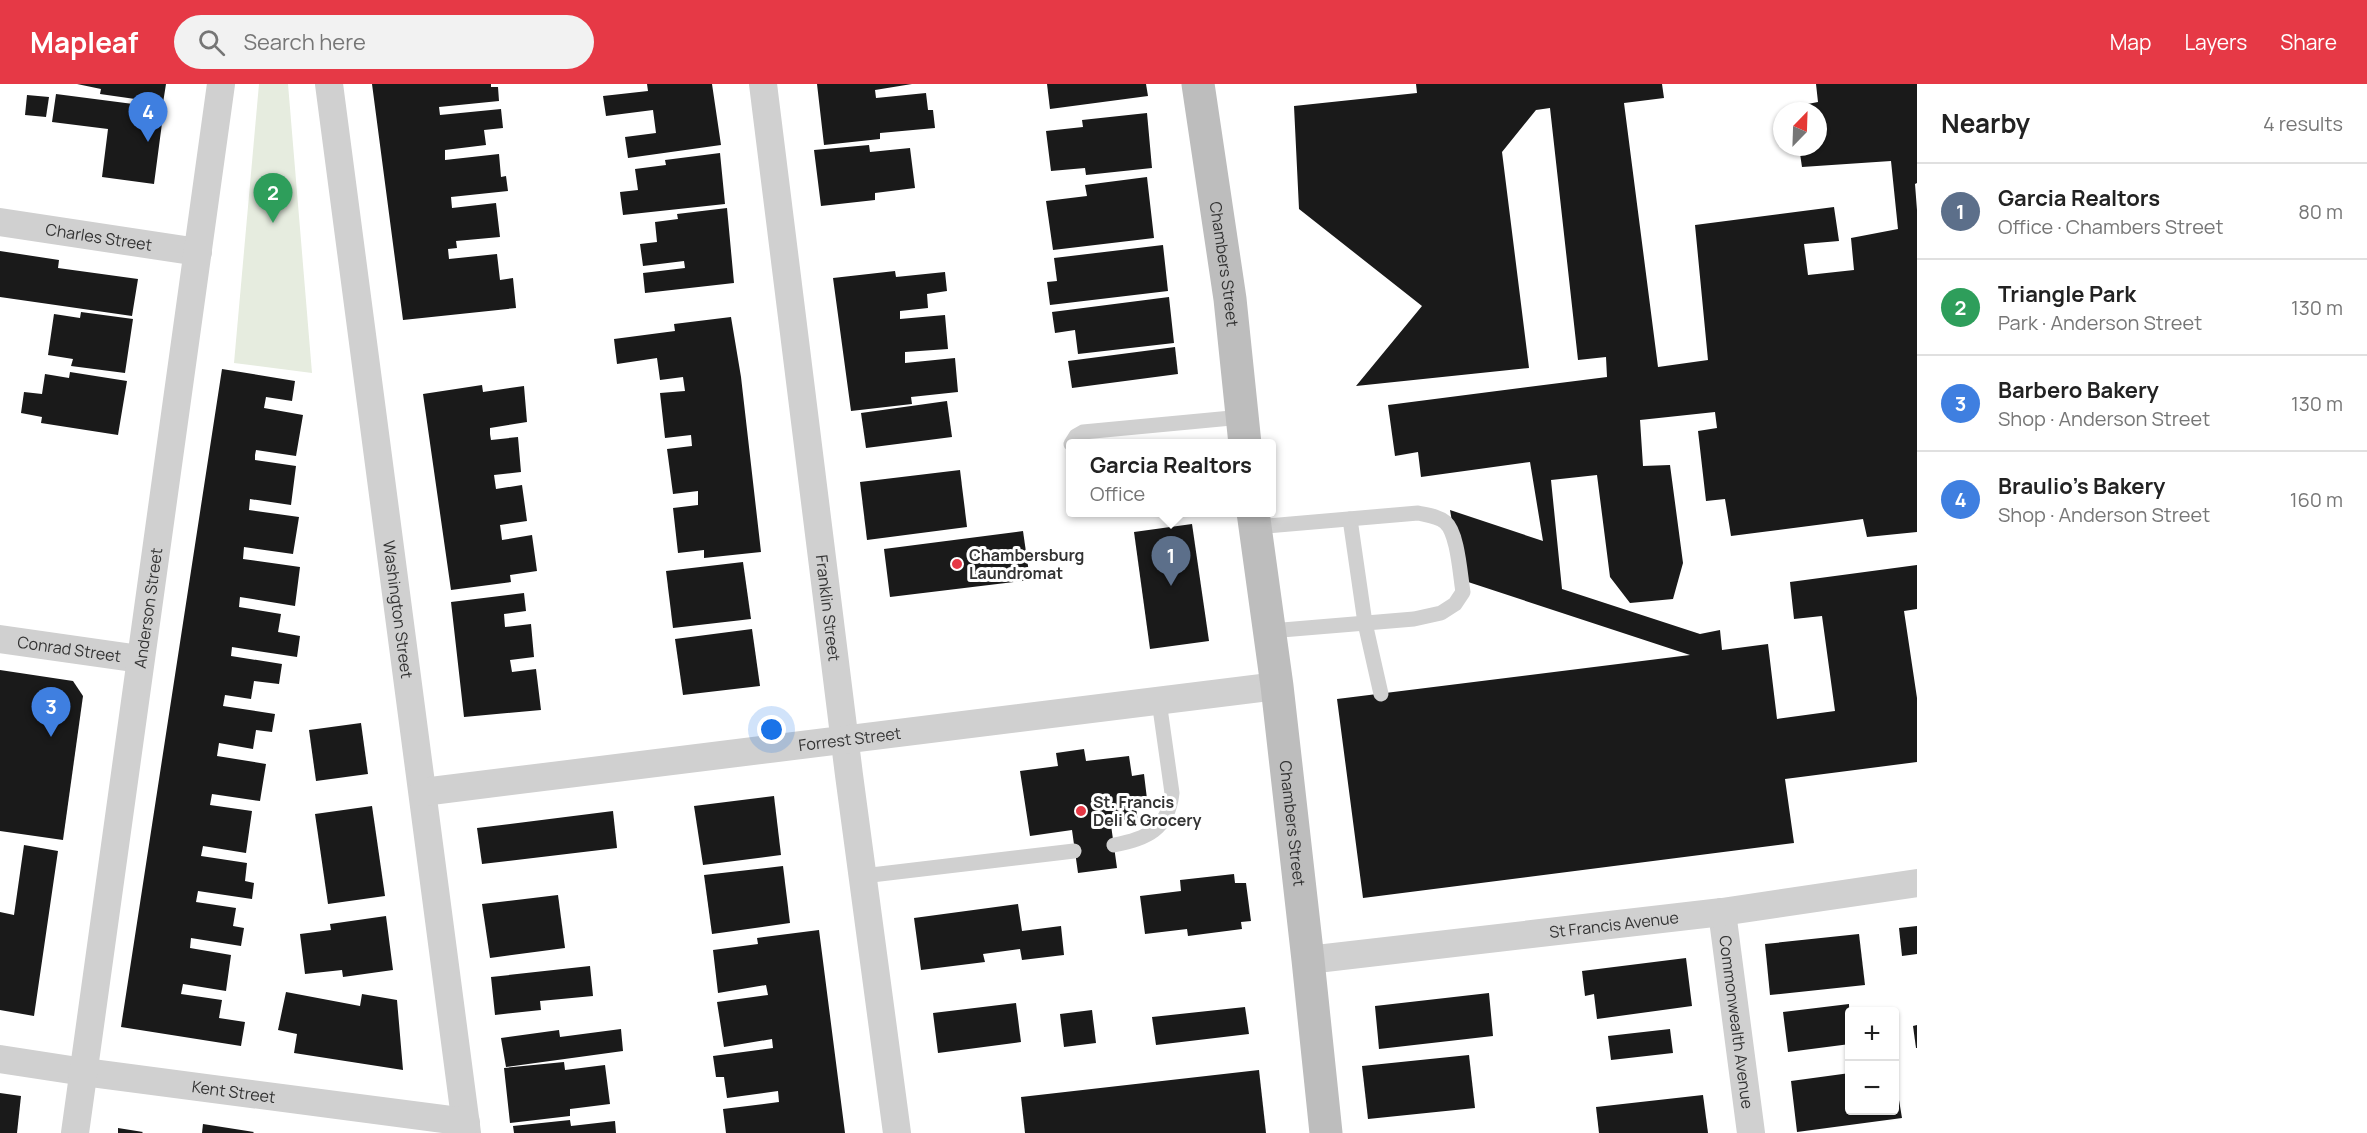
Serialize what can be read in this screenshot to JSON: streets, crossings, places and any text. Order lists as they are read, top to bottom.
{
  "streets": {
    "street": [
      "Charles Street",
      "Chambers Street",
      "Anderson Street",
      "Washington Street",
      "Franklin Street",
      "Conrad Street",
      "Forrest Street",
      "St Francis Avenue",
      "Commonwealth Avenue",
      "Kent Street"
    ]
  },
  "crossings": [
    ["Charles Street", "Anderson Street"],
    ["Chambers Street", "Forrest Street"],
    ["Chambers Street", "St Francis Avenue"],
    ["Anderson Street", "Conrad Street"],
    ["Anderson Street", "Kent Street"],
    ["Washington Street", "Forrest Street"],
    ["Washington Street", "Kent Street"],
    ["Franklin Street", "Forrest Street"],
    ["St Francis Avenue", "Commonwealth Avenue"]
  ],
  "places": ["Chambersburg Laundromat", "St. Francis Deli & Grocery"],
  "north": "top right",
  "page": {
    "header": "Mapleaf",
    "search": "Search here",
    "nav": ["Map", "Layers", "Share"],
    "heading": ["Nearby", "4 results"],
    "pins": [
      "4",
      "2",
      "1",
      "3"
    ],
    "list": [
      {
        "mark": "1",
        "name": "Garcia Realtors",
        "note": "Office · Chambers Street",
        "value": "80 m"
      },
      {
        "mark": "2",
        "name": "Triangle Park",
        "note": "Park · Anderson Street",
        "value": "130 m"
      },
      {
        "mark": "3",
        "name": "Barbero Bakery",
        "note": "Shop · Anderson Street",
        "value": "130 m"
      },
      {
        "mark": "4",
        "name": "Braulio's Bakery",
        "note": "Shop · Anderson Street",
        "value": "160 m"
      }
    ],
    "popup": ["Garcia Realtors", "Office"],
    "map_buttons": ["+", "−"]
  }
}
